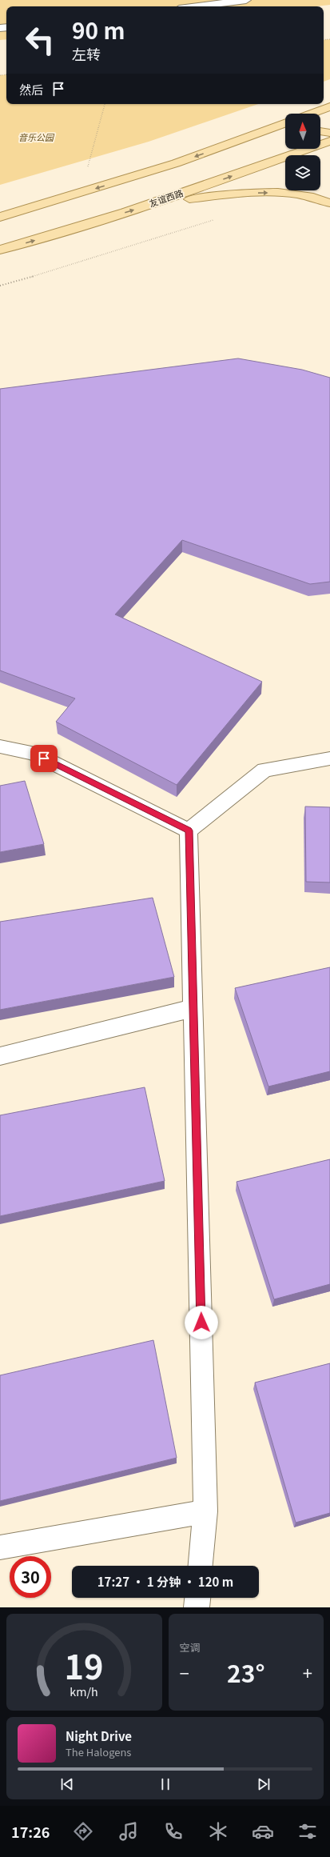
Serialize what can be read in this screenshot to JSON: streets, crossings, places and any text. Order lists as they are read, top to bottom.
{
  "streets": {
    "main road": ["友谊西路"]
  },
  "parks": ["音乐公园"],
  "north": "top",
  "page": {
    "turn": ["90 m", "左转"],
    "then": "然后",
    "limit": "30",
    "trip": "17:27 · 1 分钟 · 120 m",
    "tile": "空调",
    "heat": ["−", "23°", "+"],
    "song": ["Night Drive", "The Halogens"],
    "tabs": "17:26",
    "gauge": ["19", "km/h"]
  }
}
